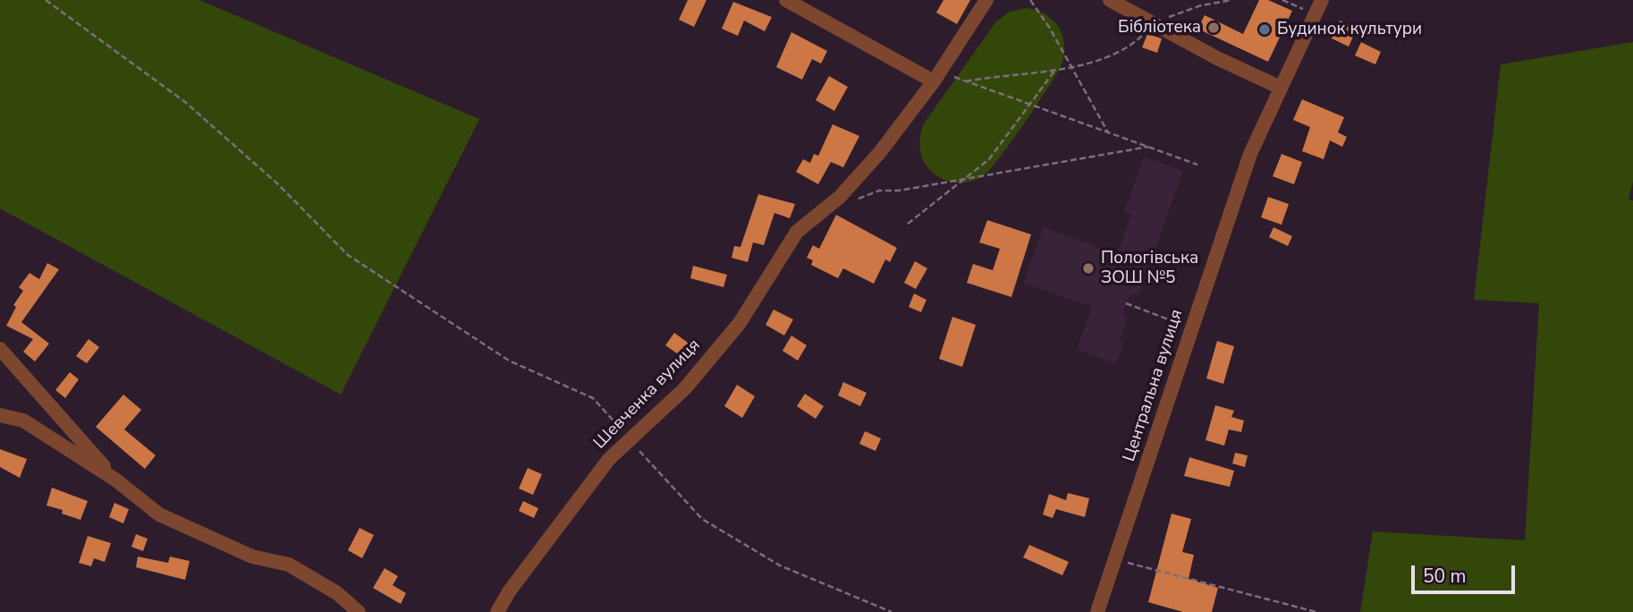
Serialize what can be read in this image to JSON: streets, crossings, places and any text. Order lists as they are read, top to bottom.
{
  "streets": {
    "street": ["Центральна вулиця", "Шевченка вулиця"]
  },
  "places": ["Бібліотека", "Будинок культури", "Пологівська ЗОШ №5"],
  "scale_bar": "50 m"
}
